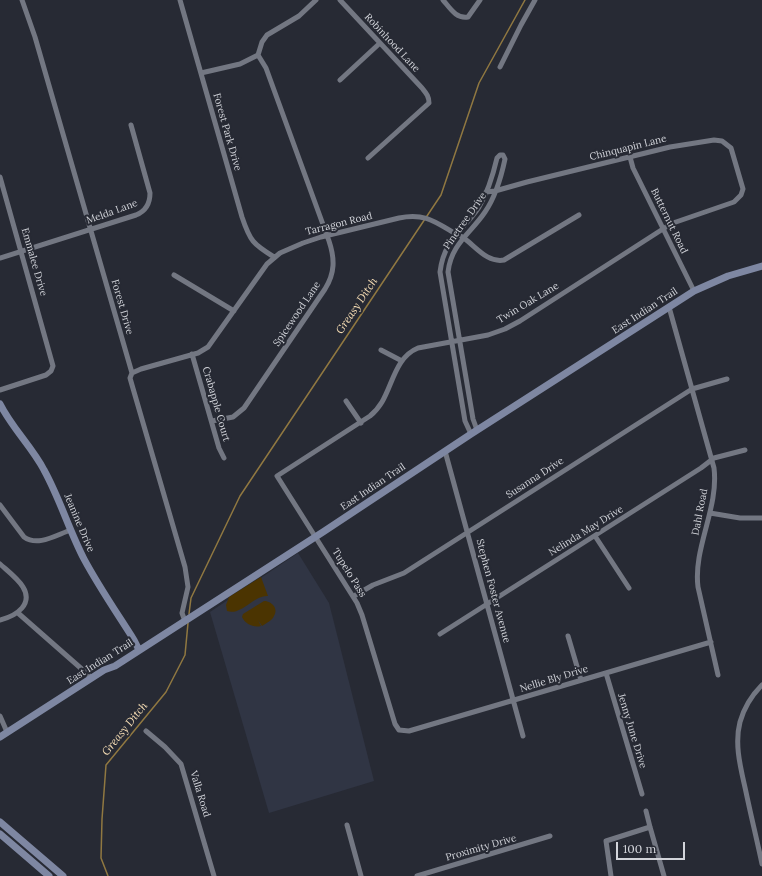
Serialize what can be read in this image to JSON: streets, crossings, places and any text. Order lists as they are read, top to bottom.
{
  "streets": {
    "main road": ["East Indian Trail", "Jeanine Drive"],
    "street": [
      "Robinhood Lane",
      "Forest Park Drive",
      "Chinquapin Lane",
      "Melda Lane",
      "Pinetree Drive",
      "Butternut Road",
      "Tarragon Road",
      "Emmalee Drive",
      "Twin Oak Lane",
      "Forest Drive",
      "Spicewood Lane",
      "Crabapple Court",
      "Susanna Drive",
      "Dahl Road",
      "Nelinda May Drive",
      "Tupelo Pass",
      "Stephen Foster Avenue",
      "Nellie Bly Drive",
      "Jenny June Drive",
      "Valla Road",
      "Proximity Drive"
    ]
  },
  "crossings": [
    ["Forest Park Drive", "Tarragon Road"],
    ["Chinquapin Lane", "Pinetree Drive"],
    ["Chinquapin Lane", "Butternut Road"],
    ["Chinquapin Lane", "Twin Oak Lane"],
    ["Melda Lane", "Emmalee Drive"],
    ["Melda Lane", "Forest Drive"],
    ["Pinetree Drive", "Tarragon Road"],
    ["Pinetree Drive", "Twin Oak Lane"],
    ["Pinetree Drive", "East Indian Trail"],
    ["Butternut Road", "Twin Oak Lane"],
    ["Butternut Road", "East Indian Trail"],
    ["Tarragon Road", "Forest Drive"],
    ["Tarragon Road", "Spicewood Lane"],
    ["Tarragon Road", "Crabapple Court"],
    ["Twin Oak Lane", "Tupelo Pass"],
    ["Forest Drive", "East Indian Trail"],
    ["East Indian Trail", "Dahl Road"],
    ["East Indian Trail", "Jeanine Drive"],
    ["East Indian Trail", "Tupelo Pass"],
    ["East Indian Trail", "Stephen Foster Avenue"],
    ["Spicewood Lane", "Crabapple Court"],
    ["Susanna Drive", "Dahl Road"],
    ["Susanna Drive", "Tupelo Pass"],
    ["Susanna Drive", "Stephen Foster Avenue"],
    ["Dahl Road", "Nelinda May Drive"],
    ["Dahl Road", "Nellie Bly Drive"],
    ["Nelinda May Drive", "Stephen Foster Avenue"],
    ["Tupelo Pass", "Nellie Bly Drive"],
    ["Stephen Foster Avenue", "Nellie Bly Drive"],
    ["Nellie Bly Drive", "Jenny June Drive"]
  ],
  "water": ["Greasy Ditch"],
  "scale_bar": "100 m"
}
